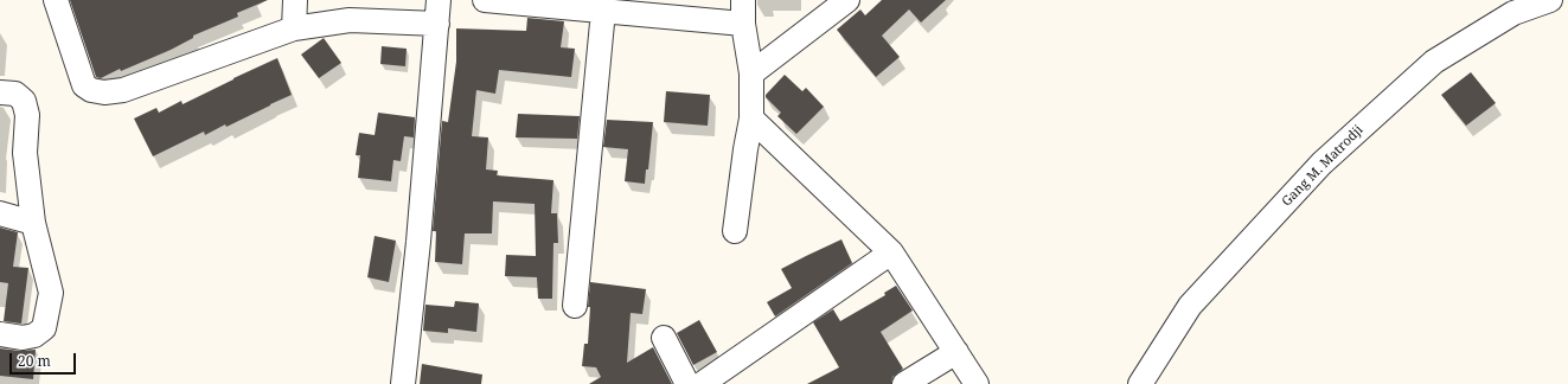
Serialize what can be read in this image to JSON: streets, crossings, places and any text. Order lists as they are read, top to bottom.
{
  "streets": {
    "street": ["Gang M. Matrodji"]
  },
  "scale_bar": "20 m"
}
